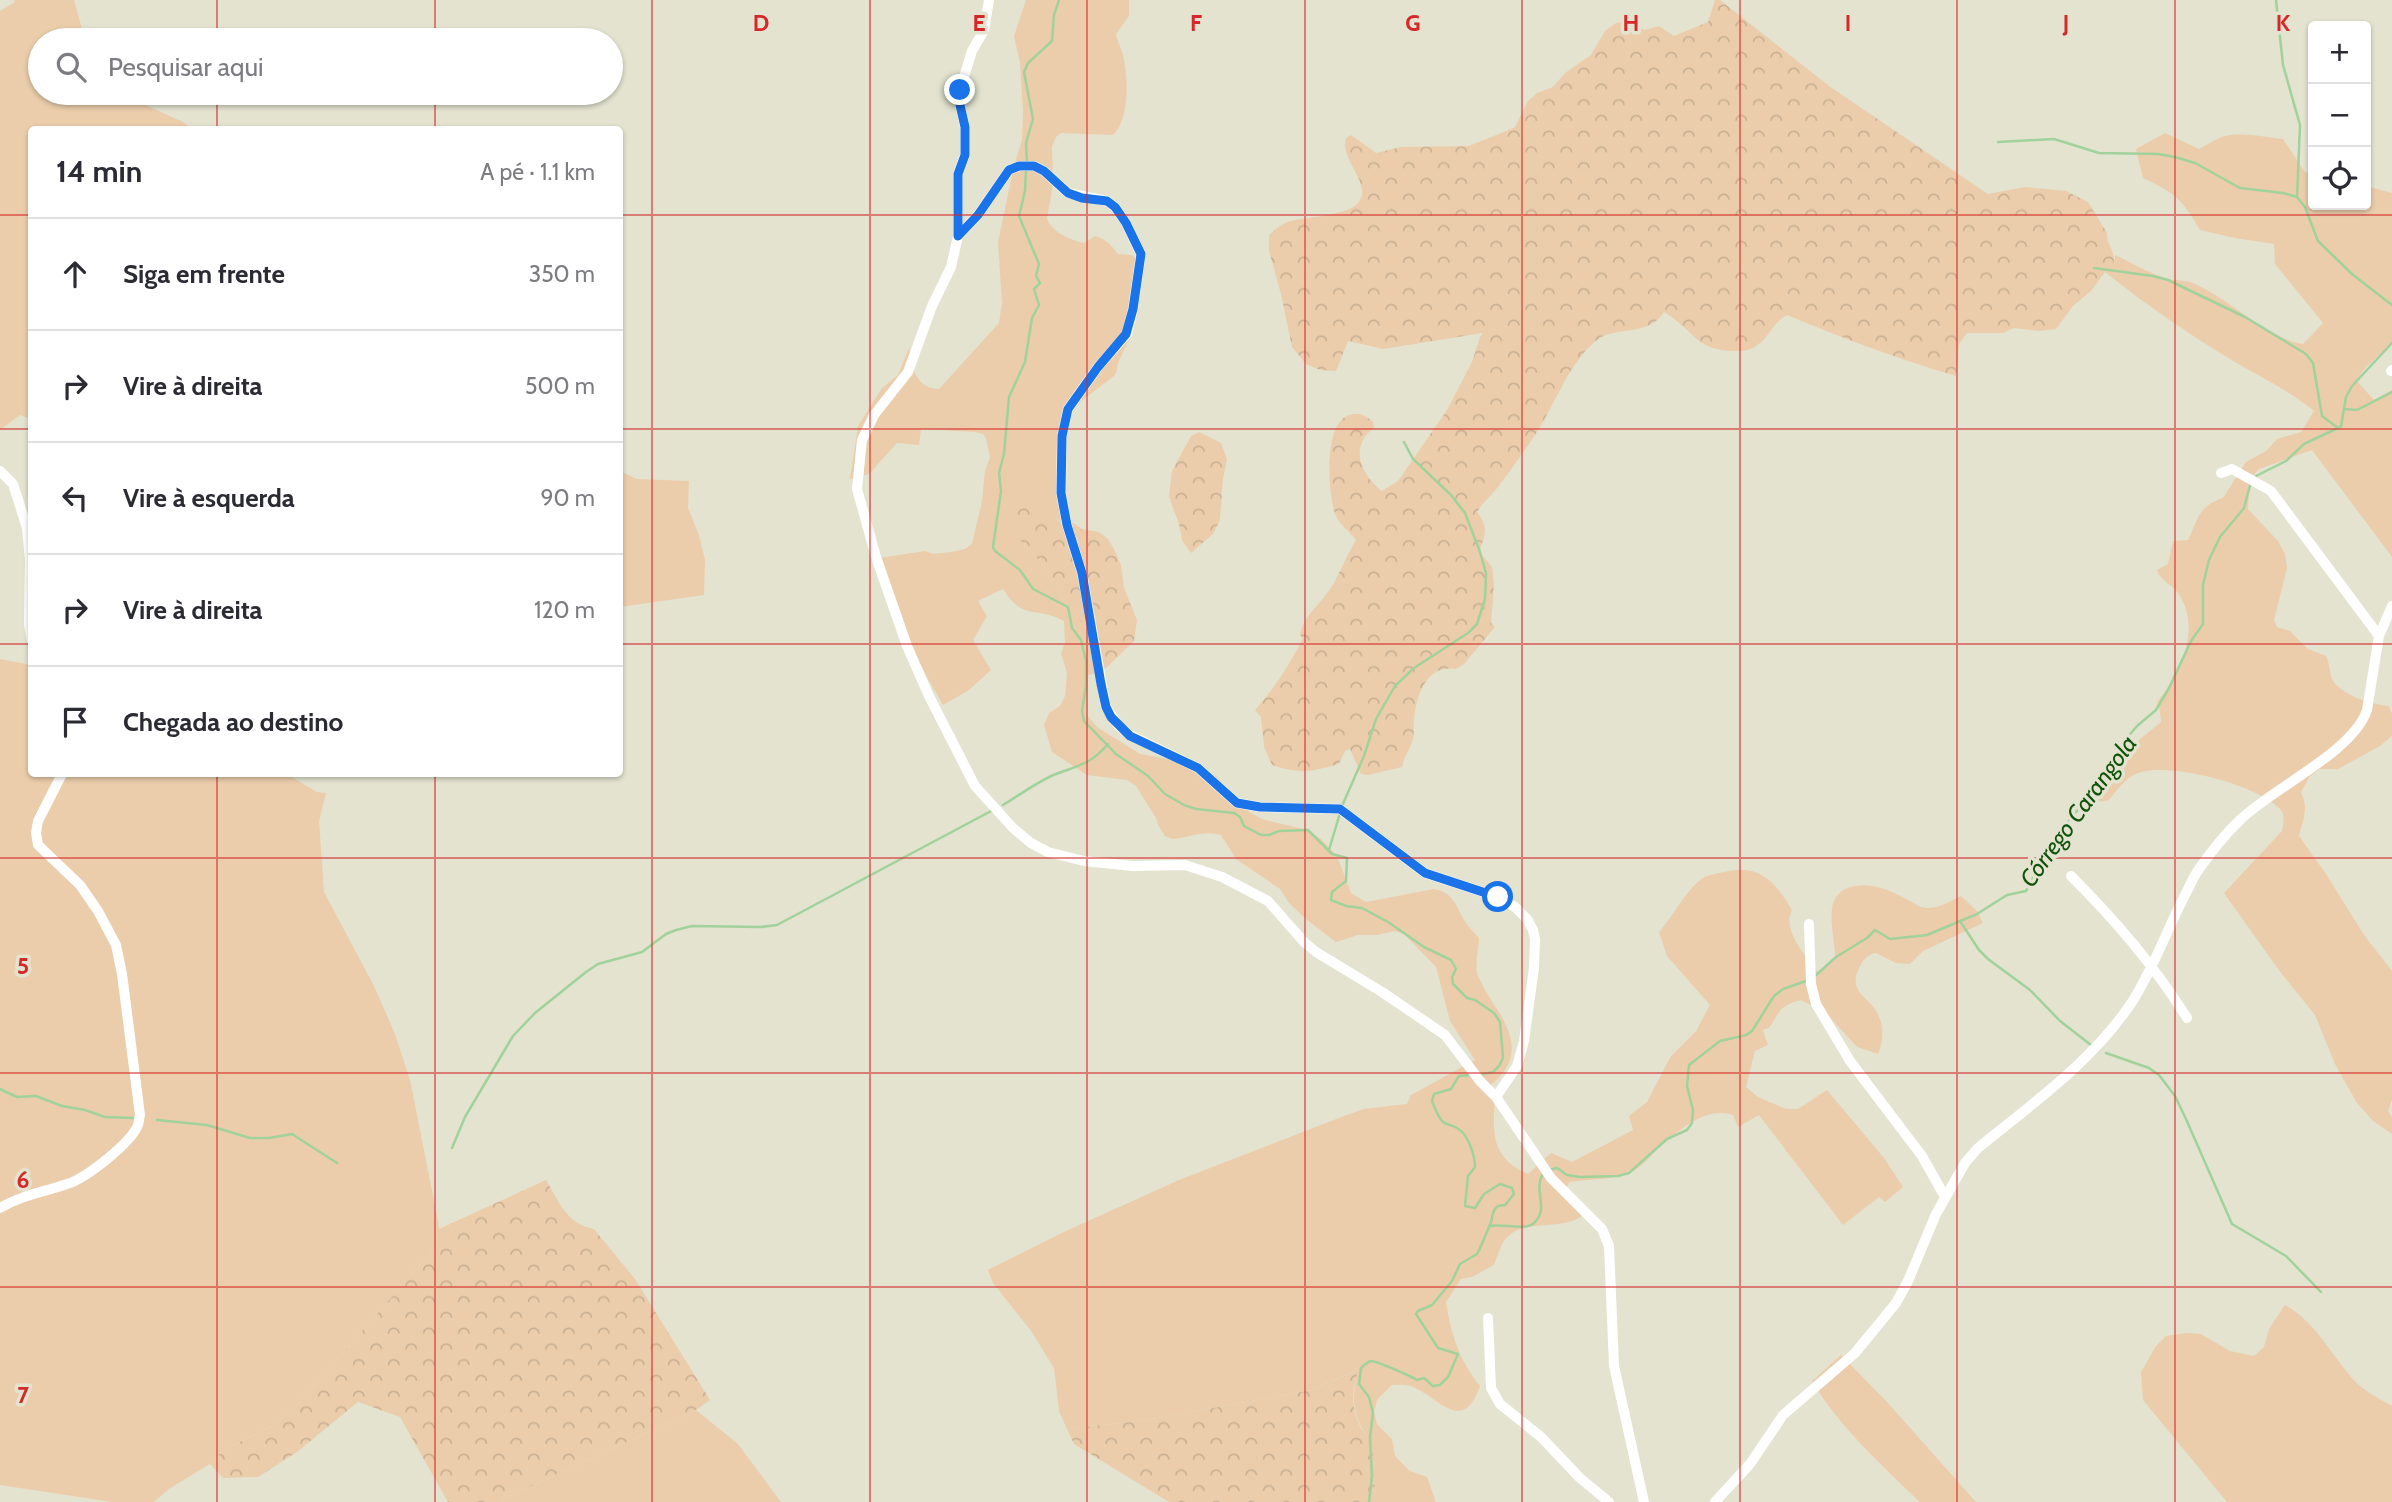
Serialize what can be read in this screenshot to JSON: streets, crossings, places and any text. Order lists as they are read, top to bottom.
{
  "water": ["Córrego Carangola"],
  "page": {
    "map_buttons": ["+", "−"],
    "search": "Pesquisar aqui",
    "heading": ["14 min", "A pé · 1.1 km"],
    "list": [
      ["Siga em frente", "350 m"],
      ["Vire à direita", "500 m"],
      ["Vire à esquerda", "90 m"],
      ["Vire à direita", "120 m"],
      "Chegada ao destino"
    ]
  },
  "grid": {
    "columns": [
      "D",
      "E",
      "F",
      "G",
      "H",
      "I",
      "J",
      "K"
    ],
    "rows": ["5", "6", "7"]
  }
}
